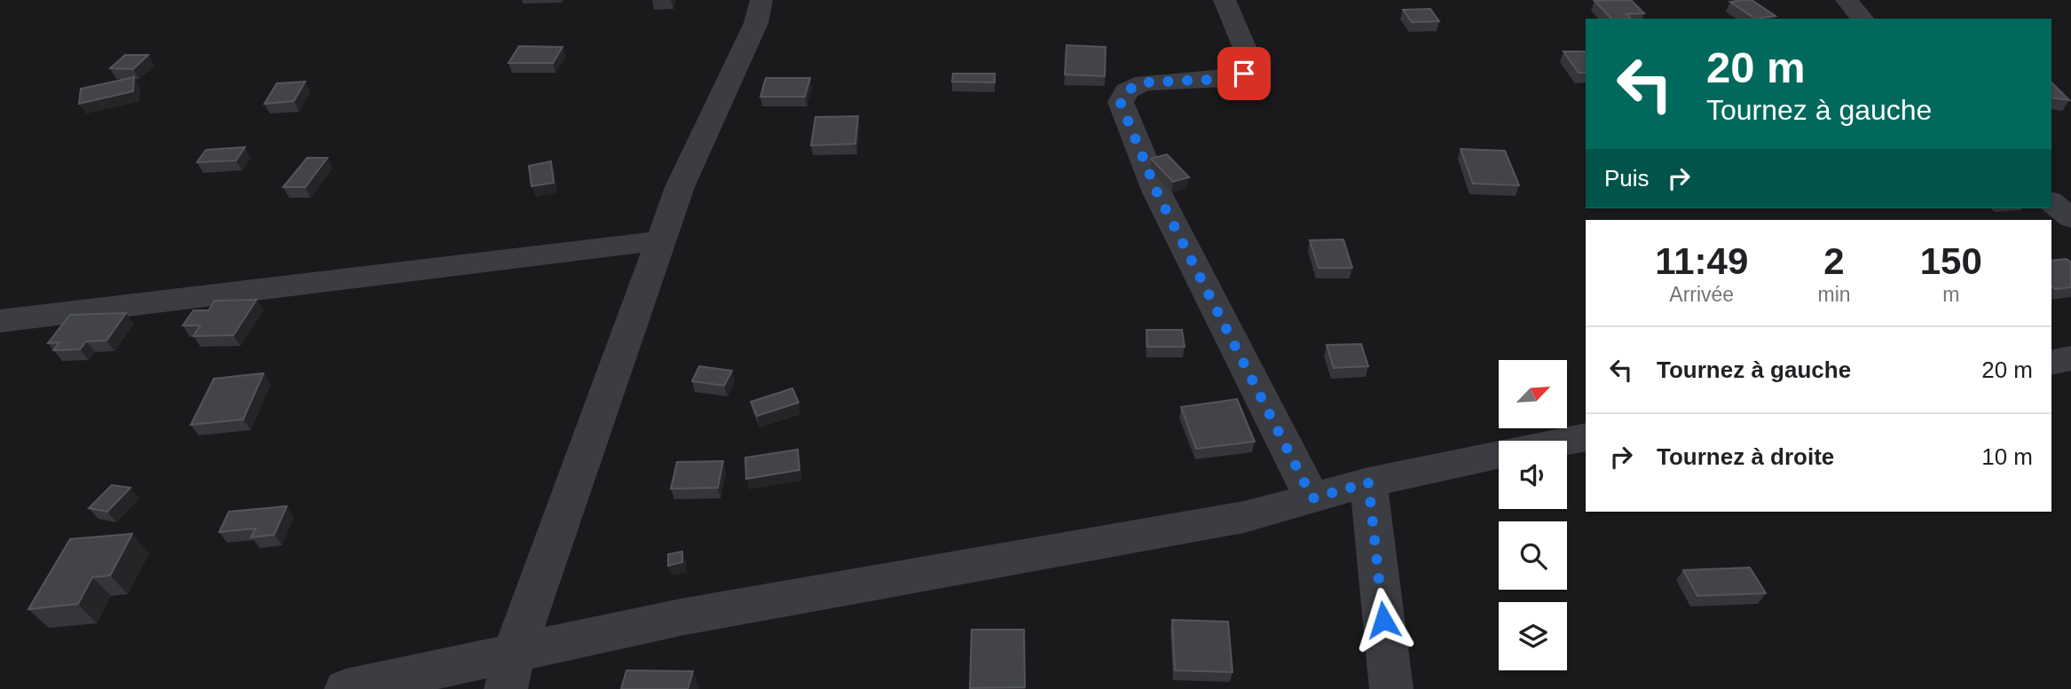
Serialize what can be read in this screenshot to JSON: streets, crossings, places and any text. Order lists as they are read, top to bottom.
{
  "north": "top right",
  "page": {
    "turn": ["20 m", "Tournez à gauche"],
    "then": "Puis",
    "eta": [
      "11:49",
      "Arrivée",
      "2",
      "min",
      "150",
      "m"
    ],
    "list": [
      {
        "name": "Tournez à gauche",
        "value": "20 m"
      },
      {
        "name": "Tournez à droite",
        "value": "10 m"
      }
    ]
  }
}
